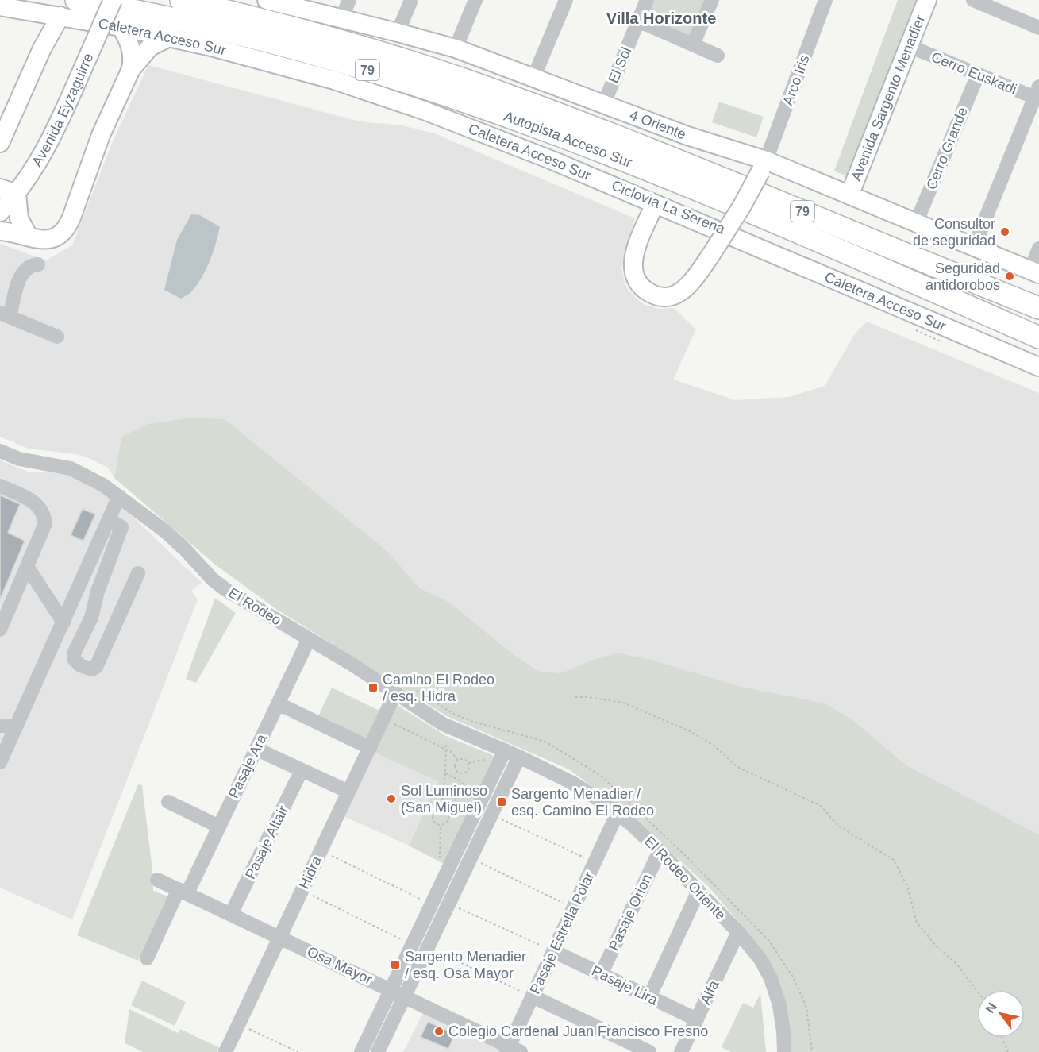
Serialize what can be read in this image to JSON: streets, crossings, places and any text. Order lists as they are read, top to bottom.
{
  "streets": {
    "highway": ["79", "Autopista Acceso Sur"],
    "main road": [
      "Caletera Acceso Sur",
      "Avenida Sargento Menadier",
      "Avenida Eyzaguirre",
      "4 Oriente"
    ],
    "street": [
      "El Sol",
      "Cerro Euskadi",
      "Arco Iris",
      "Cerro Grande",
      "El Rodeo",
      "Pasaje Ara",
      "Pasaje Altair",
      "Hidra",
      "El Rodeo Oriente",
      "Pasaje Orion",
      "Pasaje Estrella Polar",
      "Osa Mayor",
      "Pasaje Lira",
      "Alfa"
    ]
  },
  "crossings": [
    ["El Sol", "4 Oriente"],
    ["Cerro Euskadi", "Avenida Sargento Menadier"],
    ["Cerro Euskadi", "Cerro Grande"],
    ["Arco Iris", "4 Oriente"],
    ["Avenida Sargento Menadier", "4 Oriente"],
    ["4 Oriente", "Cerro Grande"],
    ["El Rodeo", "Pasaje Ara"],
    ["El Rodeo", "Hidra"],
    ["El Rodeo", "El Rodeo Oriente"],
    ["Pasaje Ara", "Osa Mayor"],
    ["Pasaje Altair", "Osa Mayor"],
    ["Hidra", "Osa Mayor"],
    ["El Rodeo Oriente", "Pasaje Orion"],
    ["El Rodeo Oriente", "Pasaje Estrella Polar"],
    ["El Rodeo Oriente", "Alfa"],
    ["Pasaje Orion", "Pasaje Lira"],
    ["Pasaje Estrella Polar", "Osa Mayor"],
    ["Pasaje Estrella Polar", "Pasaje Lira"],
    ["Pasaje Lira", "Alfa"]
  ],
  "districts": ["Villa Horizonte"],
  "places": {
    "other": [
      "Consultor de seguridad",
      "Seguridad antidorobos",
      "Sol Luminoso (San Miguel)",
      "Colegio Cardenal Juan Francisco Fresno"
    ],
    "transit": ["Camino El Rodeo / esq. Hidra", "Sargento Menadier / esq. Camino El Rodeo", "Sargento Menadier / esq. Osa Mayor"]
  },
  "north": "top left"
}
